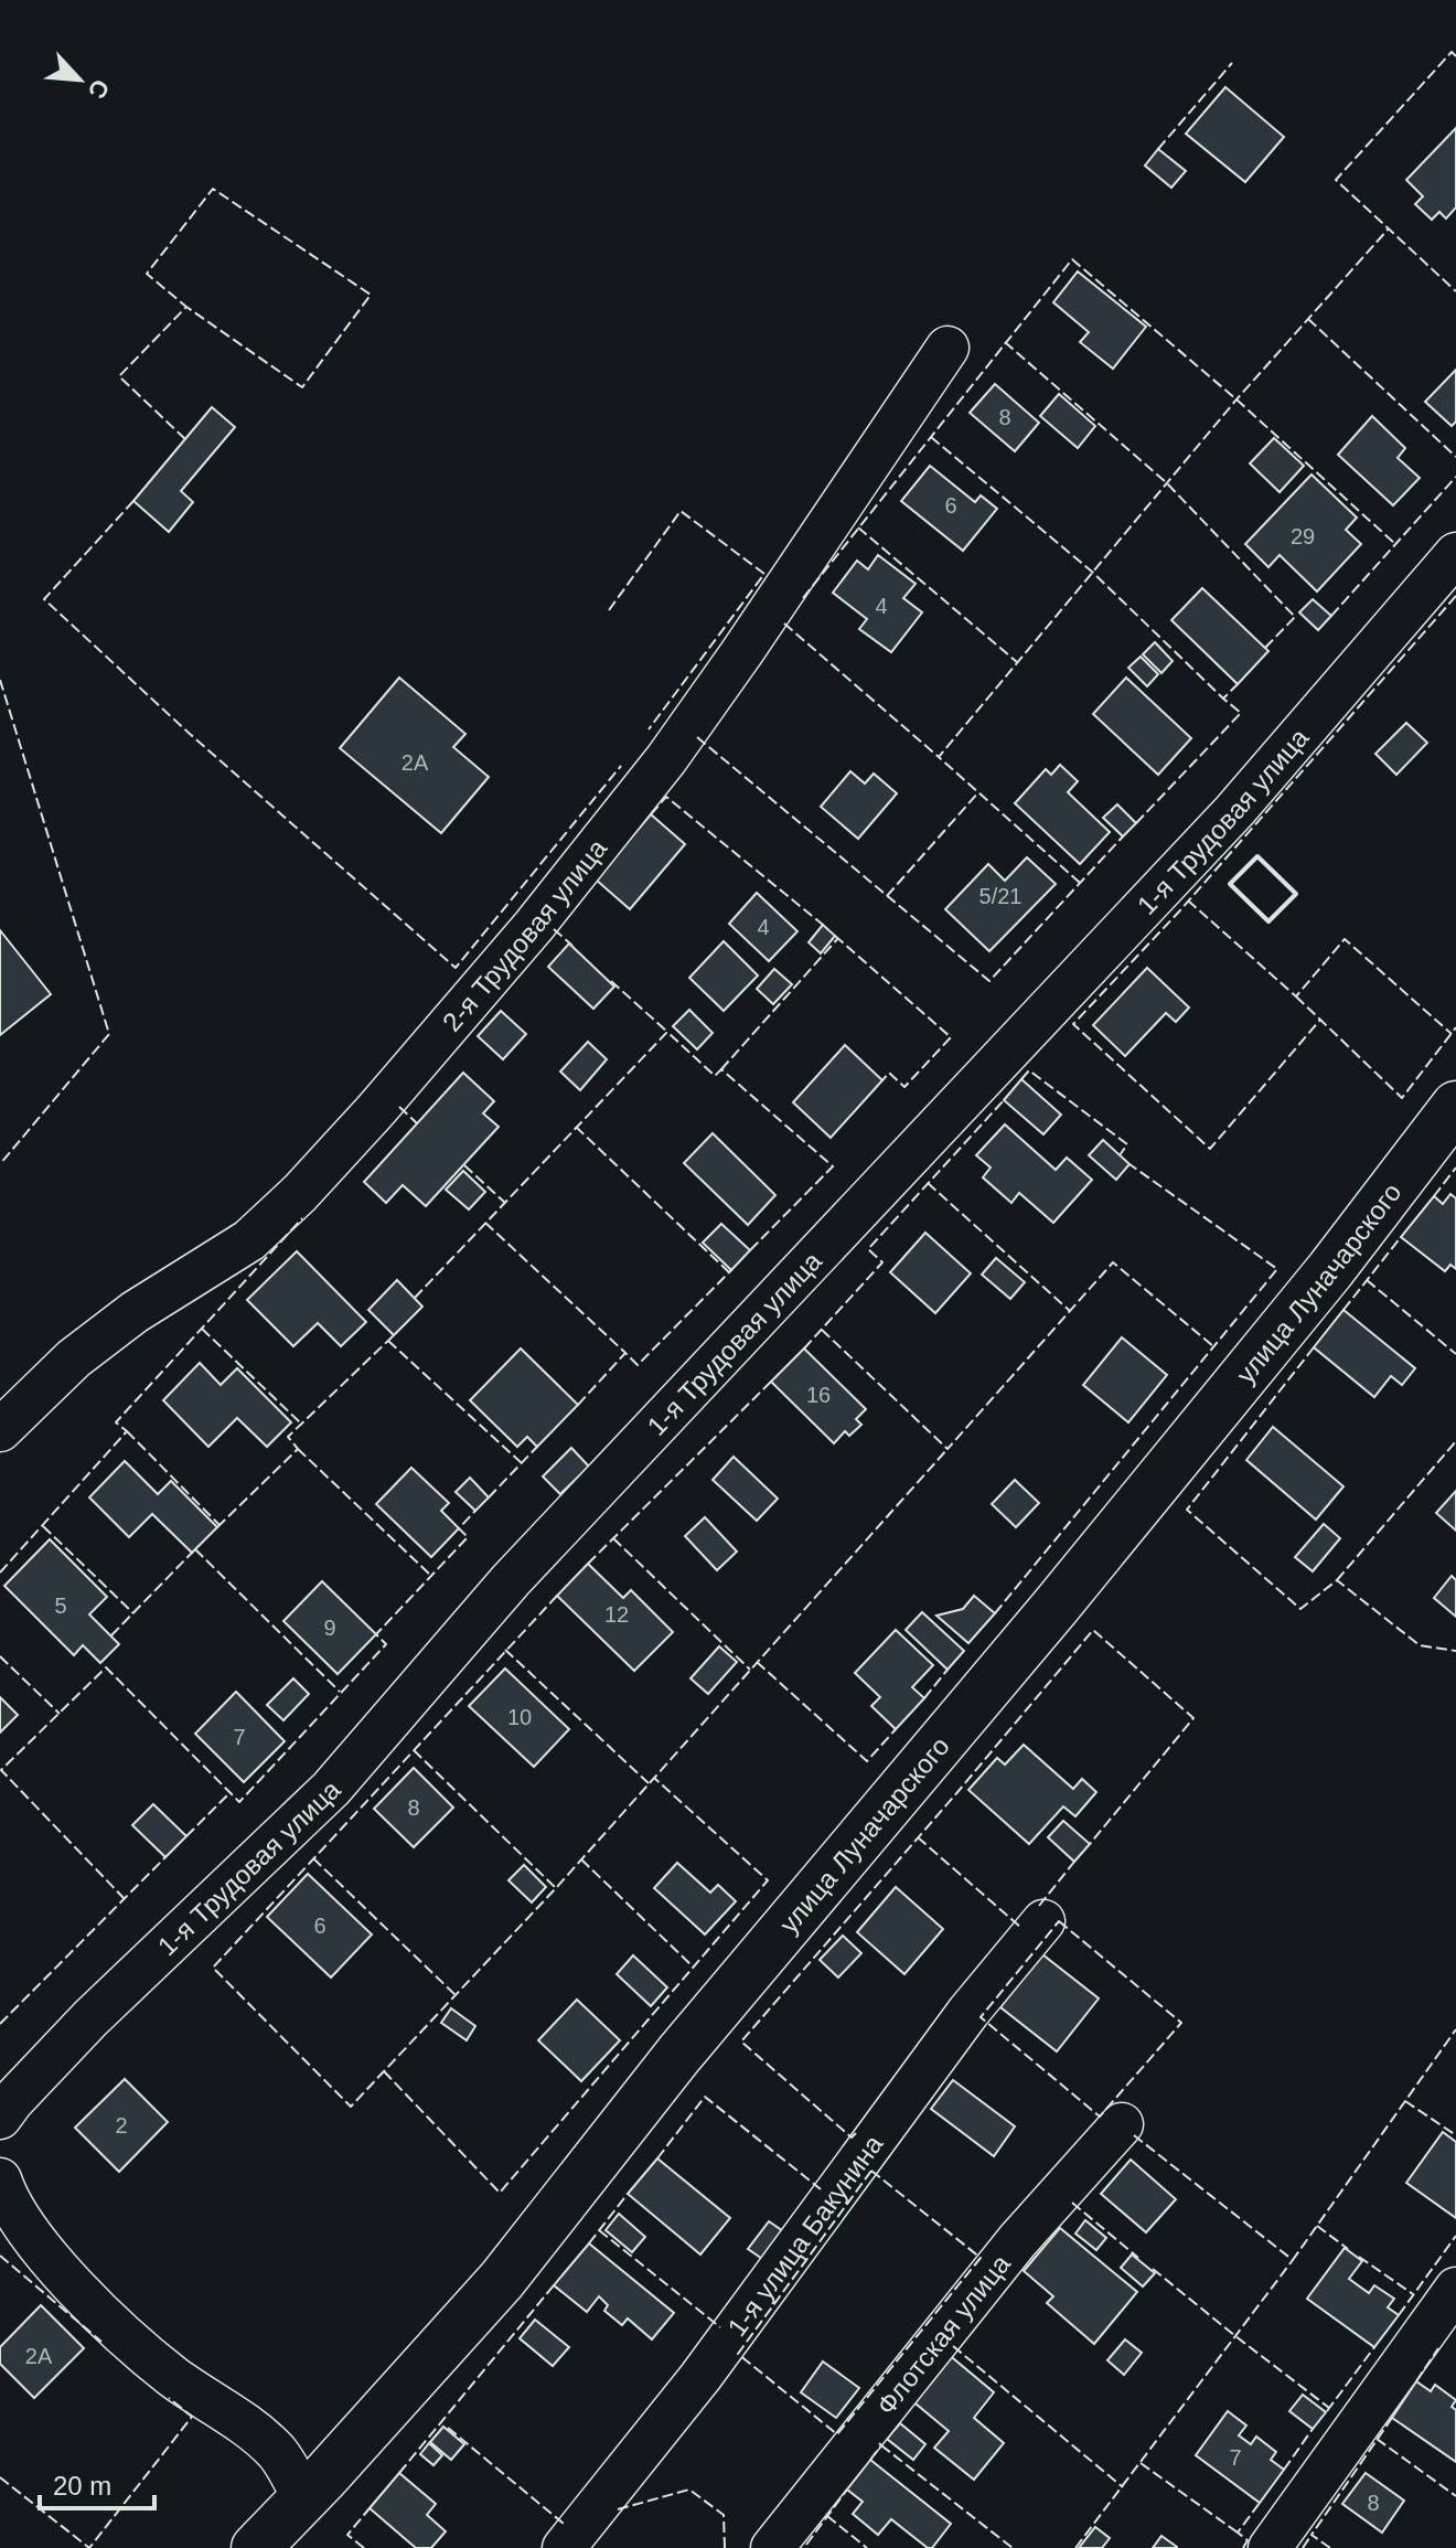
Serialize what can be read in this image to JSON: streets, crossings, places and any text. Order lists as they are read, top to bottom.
{
  "streets": {
    "main road": ["улица Луначарского"],
    "street": [
      "1-я Трудовая улица",
      "2-я Трудовая улица",
      "1-я улица Бакунина",
      "Флотская улица"
    ]
  },
  "house_numbers": [
    "8",
    "6",
    "29",
    "4",
    "2А",
    "5/21",
    "4",
    "16",
    "5",
    "12",
    "9",
    "10",
    "7",
    "8",
    "6",
    "2",
    "2А",
    "7",
    "8"
  ],
  "scale_bar": "20 m",
  "north": "bottom right"
}
